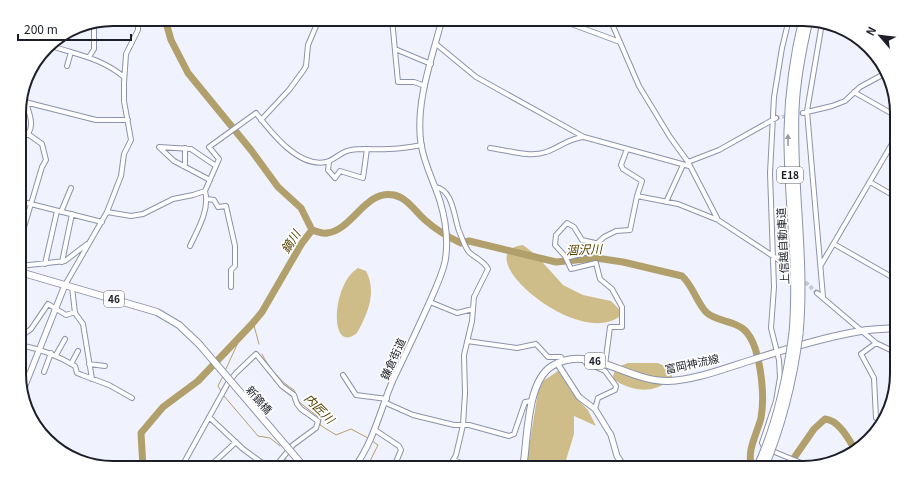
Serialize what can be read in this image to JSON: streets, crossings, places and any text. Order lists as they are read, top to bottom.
{
  "streets": {
    "highway": ["E18", "上信越自動車道"],
    "main road": ["46", "富岡神流線", "新鏑橋"],
    "street": ["鎌倉街道"]
  },
  "crossings": [
    ["46", "新鏑橋"]
  ],
  "water": ["鏑川", "涸沢川", "内匠川"],
  "scale_bar": "200 m",
  "north": "top left"
}
